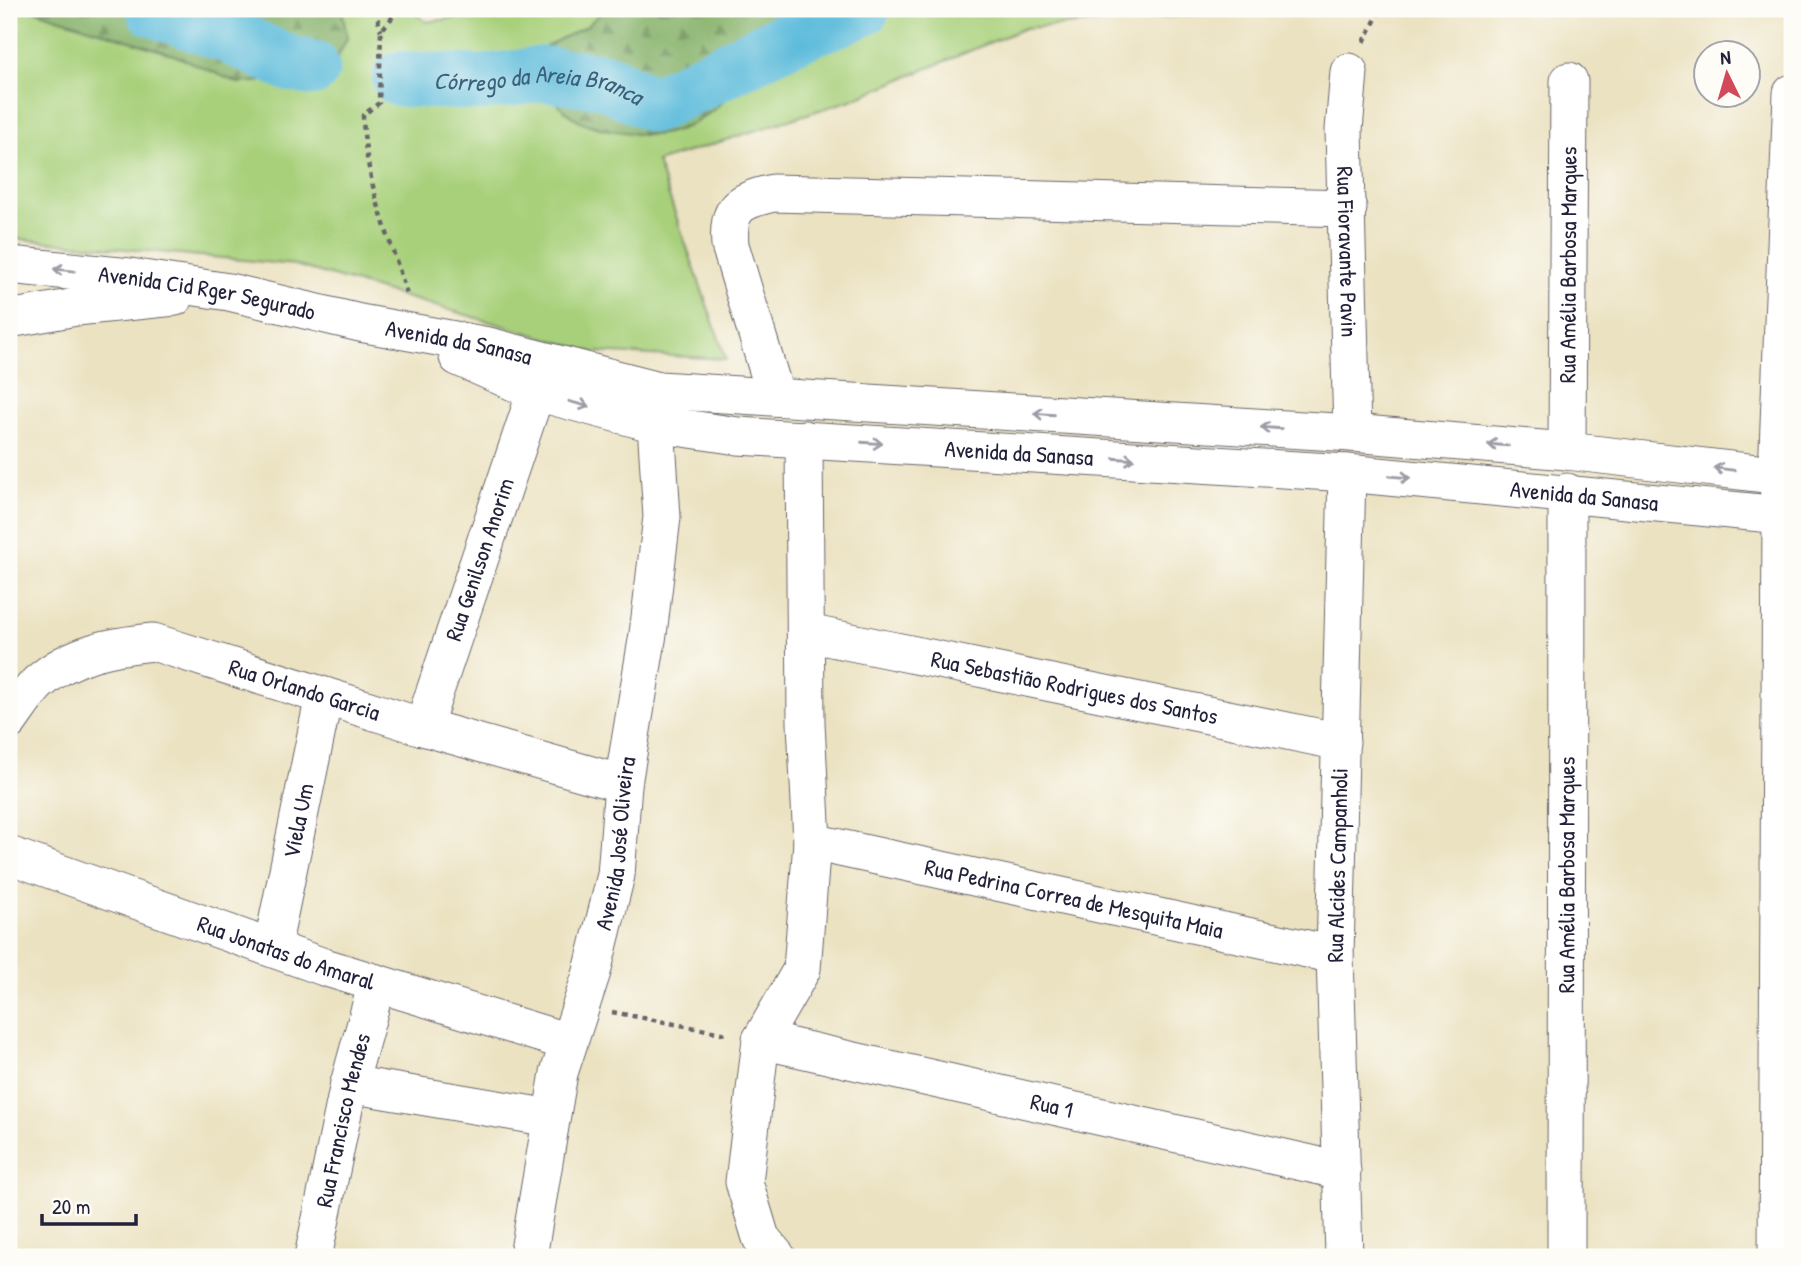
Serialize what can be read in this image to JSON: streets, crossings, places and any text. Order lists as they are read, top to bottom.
{
  "streets": {
    "street": [
      "Rua Fioravante Pavin",
      "Rua Amélia Barbosa Marques",
      "Avenida Cid Rger Segurado",
      "Avenida da Sanasa",
      "Rua Genilson Anorim",
      "Rua Sebastião Rodrigues dos Santos",
      "Rua Orlando Garcia",
      "Viela Um",
      "Avenida José Oliveira",
      "Rua Alcides Campanholi",
      "Rua Pedrina Correa de Mesquita Maia",
      "Rua Jonatas do Amaral",
      "Rua 1",
      "Rua Francisco Mendes"
    ]
  },
  "crossings": [
    ["Rua Fioravante Pavin", "Avenida da Sanasa"],
    ["Rua Amélia Barbosa Marques", "Avenida da Sanasa"],
    ["Avenida Cid Rger Segurado", "Avenida da Sanasa"],
    ["Avenida da Sanasa", "Rua Genilson Anorim"],
    ["Avenida da Sanasa", "Avenida José Oliveira"],
    ["Avenida da Sanasa", "Rua Alcides Campanholi"],
    ["Rua Genilson Anorim", "Rua Orlando Garcia"],
    ["Rua Sebastião Rodrigues dos Santos", "Rua Alcides Campanholi"],
    ["Rua Orlando Garcia", "Viela Um"],
    ["Rua Orlando Garcia", "Avenida José Oliveira"],
    ["Viela Um", "Rua Jonatas do Amaral"],
    ["Avenida José Oliveira", "Rua Jonatas do Amaral"],
    ["Rua Alcides Campanholi", "Rua Pedrina Correa de Mesquita Maia"],
    ["Rua Alcides Campanholi", "Rua 1"],
    ["Rua Jonatas do Amaral", "Rua Francisco Mendes"]
  ],
  "water": ["Córrego da Areia Branca"],
  "scale_bar": "20 m",
  "north": "top"
}
